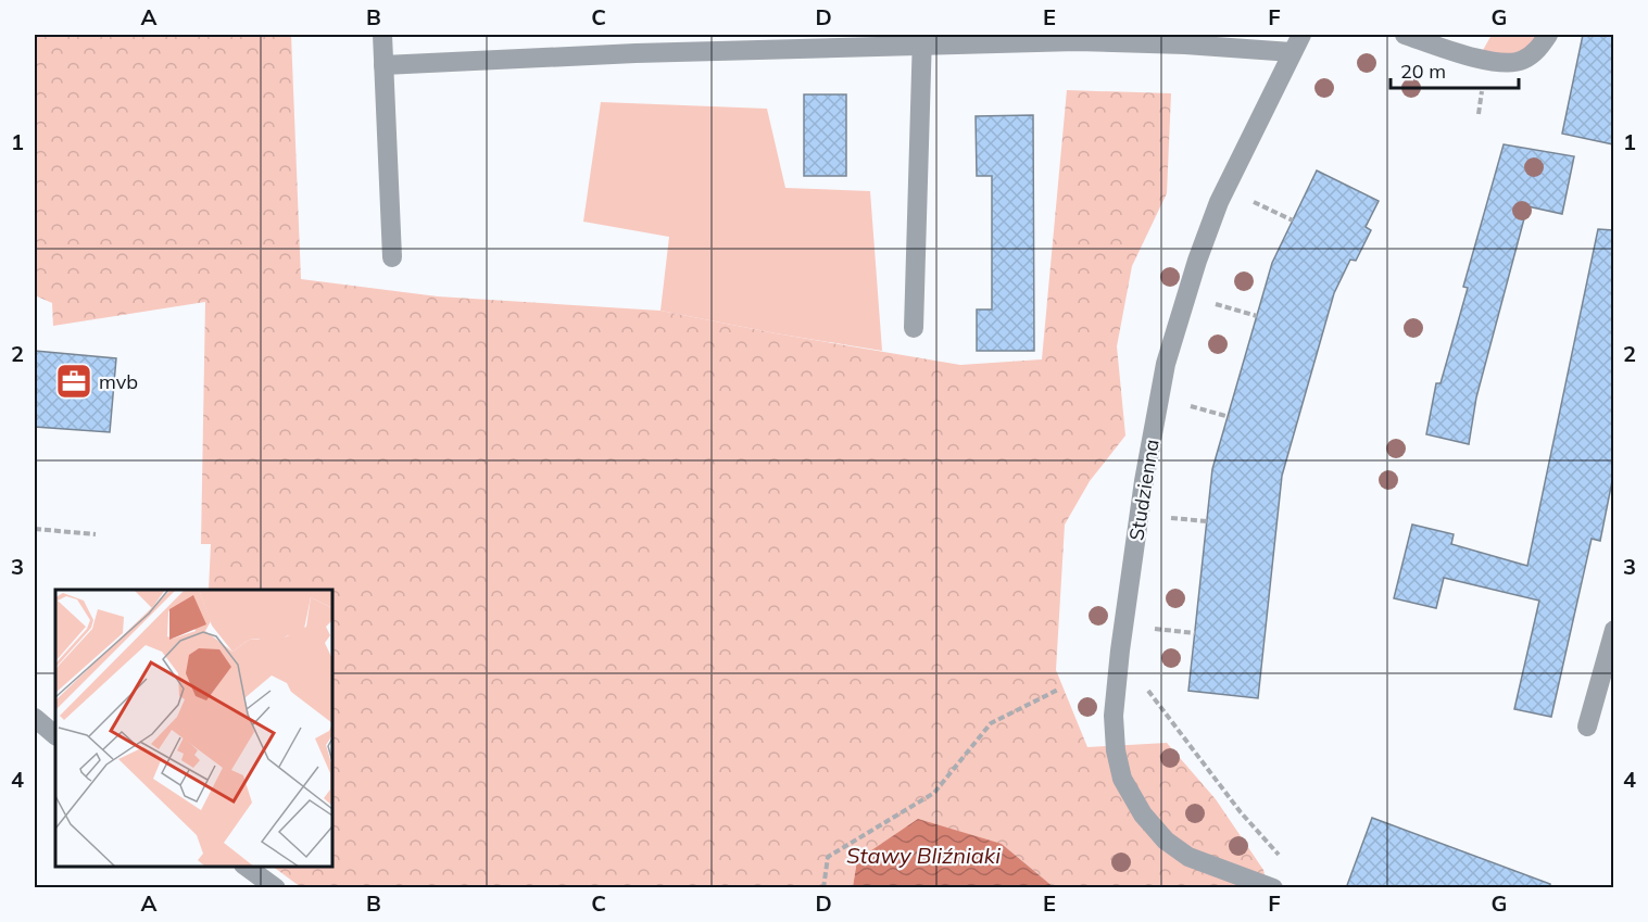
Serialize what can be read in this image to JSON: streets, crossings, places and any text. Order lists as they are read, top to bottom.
{
  "streets": {
    "street": ["Studzienna"]
  },
  "water": ["Stawy Bliźniaki"],
  "places": {
    "office": ["mvb"]
  },
  "scale_bar": "20 m",
  "grid": {
    "columns": [
      "A",
      "B",
      "C",
      "D",
      "E",
      "F",
      "G"
    ],
    "rows": [
      "1",
      "2",
      "3",
      "4"
    ]
  }
}
